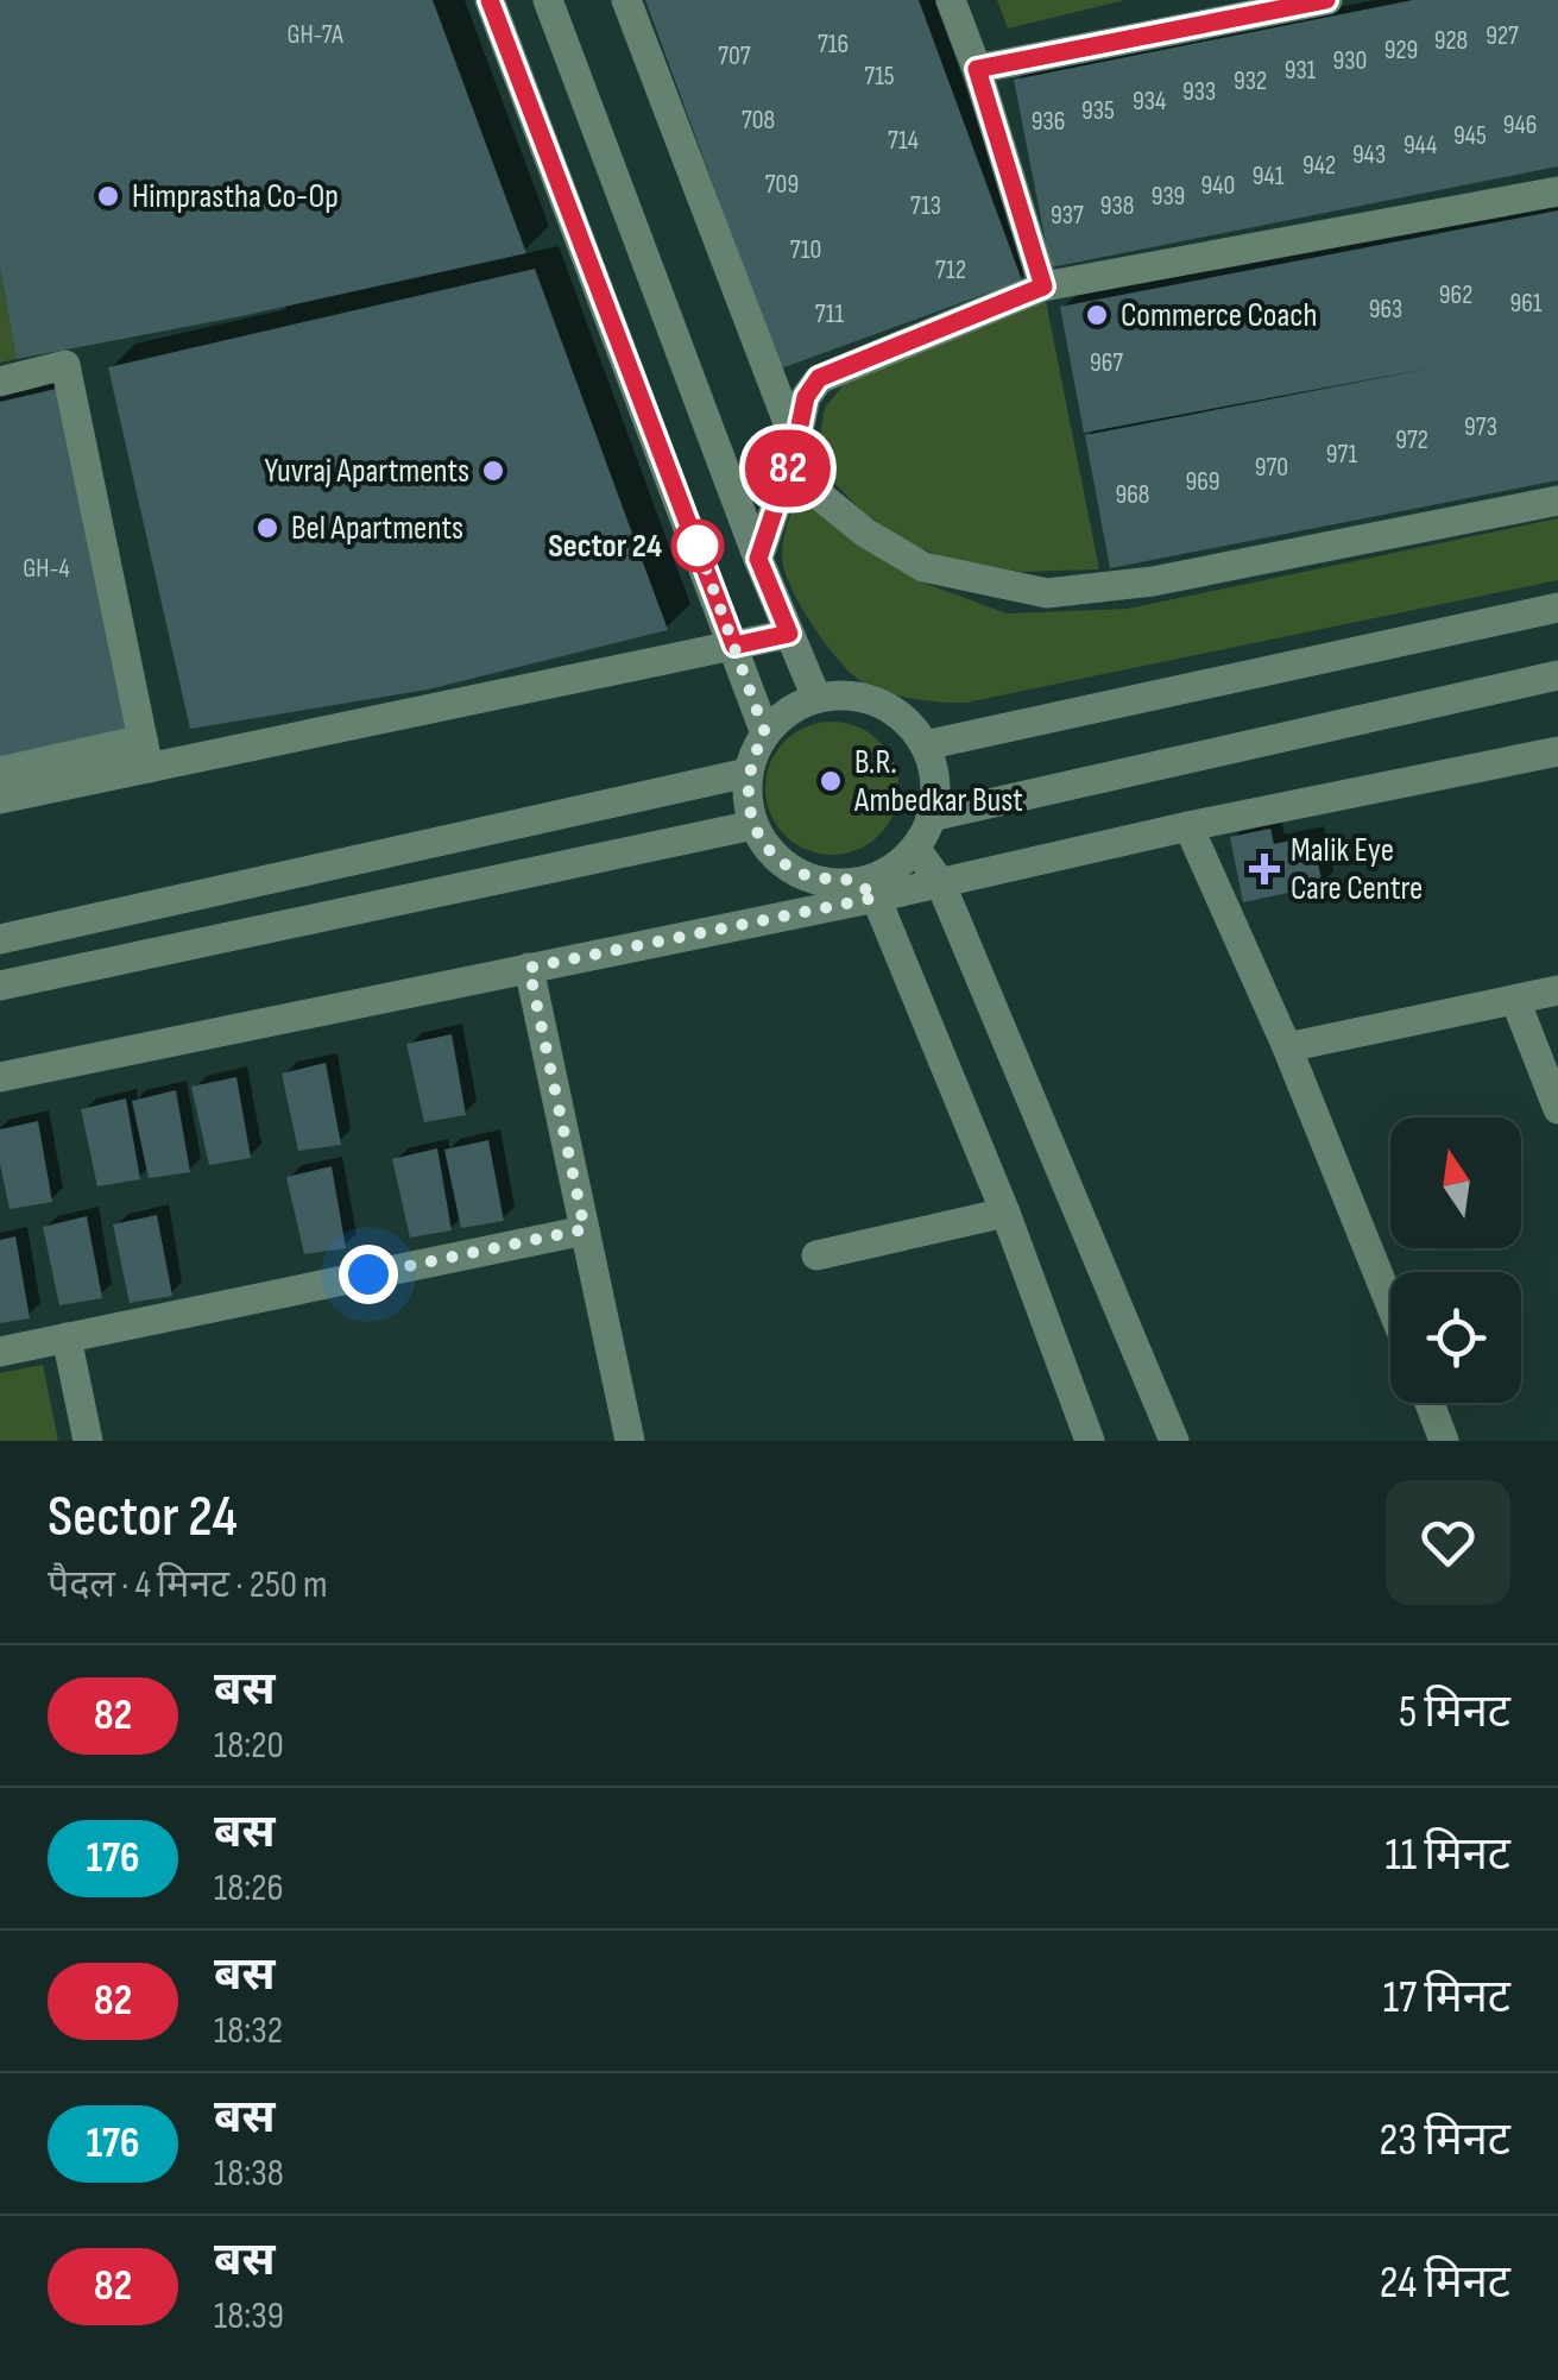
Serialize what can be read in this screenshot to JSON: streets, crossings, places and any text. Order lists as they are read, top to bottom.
{
  "places": {
    "other": [
      "Himprastha Co-Op",
      "Commerce Coach",
      "Yuvraj Apartments",
      "Bel Apartments",
      "Sector 24",
      "B.R. Ambedkar Bust"
    ],
    "health": ["Malik Eye Care Centre"]
  },
  "lines": ["bus line 82"],
  "house_numbers": [
    "GH-7A",
    "927",
    "928",
    "716",
    "929",
    "707",
    "930",
    "931",
    "715",
    "932",
    "933",
    "934",
    "935",
    "708",
    "936",
    "946",
    "945",
    "714",
    "944",
    "943",
    "942",
    "941",
    "709",
    "940",
    "939",
    "713",
    "938",
    "937",
    "710",
    "712",
    "962",
    "961",
    "963",
    "711",
    "967",
    "973",
    "972",
    "971",
    "970",
    "969",
    "968",
    "GH-4"
  ],
  "north": "top",
  "page": {
    "on_map": "82",
    "heading": ["Sector 24", "पैदल · 4 मिनट · 250 m"],
    "list": [
      {
        "mark": "82",
        "name": "बस",
        "note": "18:20",
        "value": "5 मिनट"
      },
      {
        "mark": "176",
        "name": "बस",
        "note": "18:26",
        "value": "11 मिनट"
      },
      {
        "mark": "82",
        "name": "बस",
        "note": "18:32",
        "value": "17 मिनट"
      },
      {
        "mark": "176",
        "name": "बस",
        "note": "18:38",
        "value": "23 मिनट"
      },
      {
        "mark": "82",
        "name": "बस",
        "note": "18:39",
        "value": "24 मिनट"
      }
    ]
  }
}
